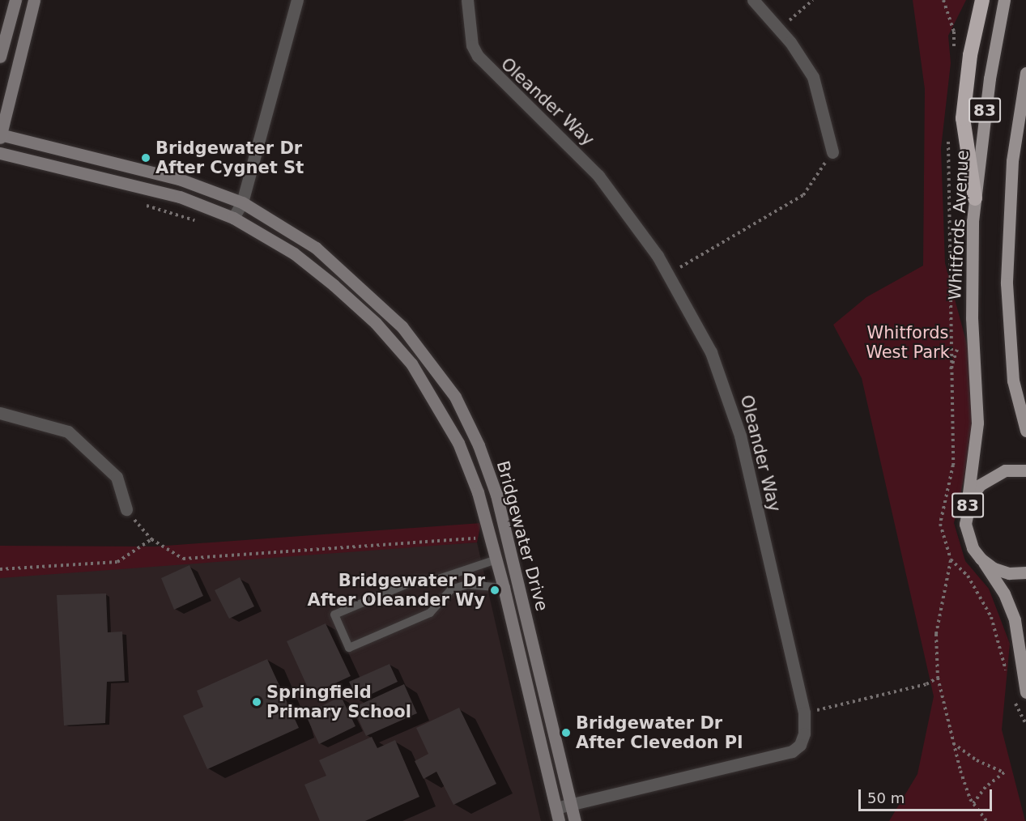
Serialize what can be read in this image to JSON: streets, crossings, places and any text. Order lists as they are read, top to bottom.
{
  "streets": {
    "main road": ["83", "Whitfords Avenue"],
    "street": ["Oleander Way", "Bridgewater Drive"]
  },
  "crossings": [
    ["Oleander Way", "Bridgewater Drive"],
    ["83", "Whitfords Avenue"]
  ],
  "parks": ["Whitfords West Park"],
  "places": [
    "Bridgewater Dr After Cygnet St",
    "Bridgewater Dr After Oleander Wy",
    "Springfield Primary School",
    "Bridgewater Dr After Clevedon Pl"
  ],
  "scale_bar": "50 m"
}
